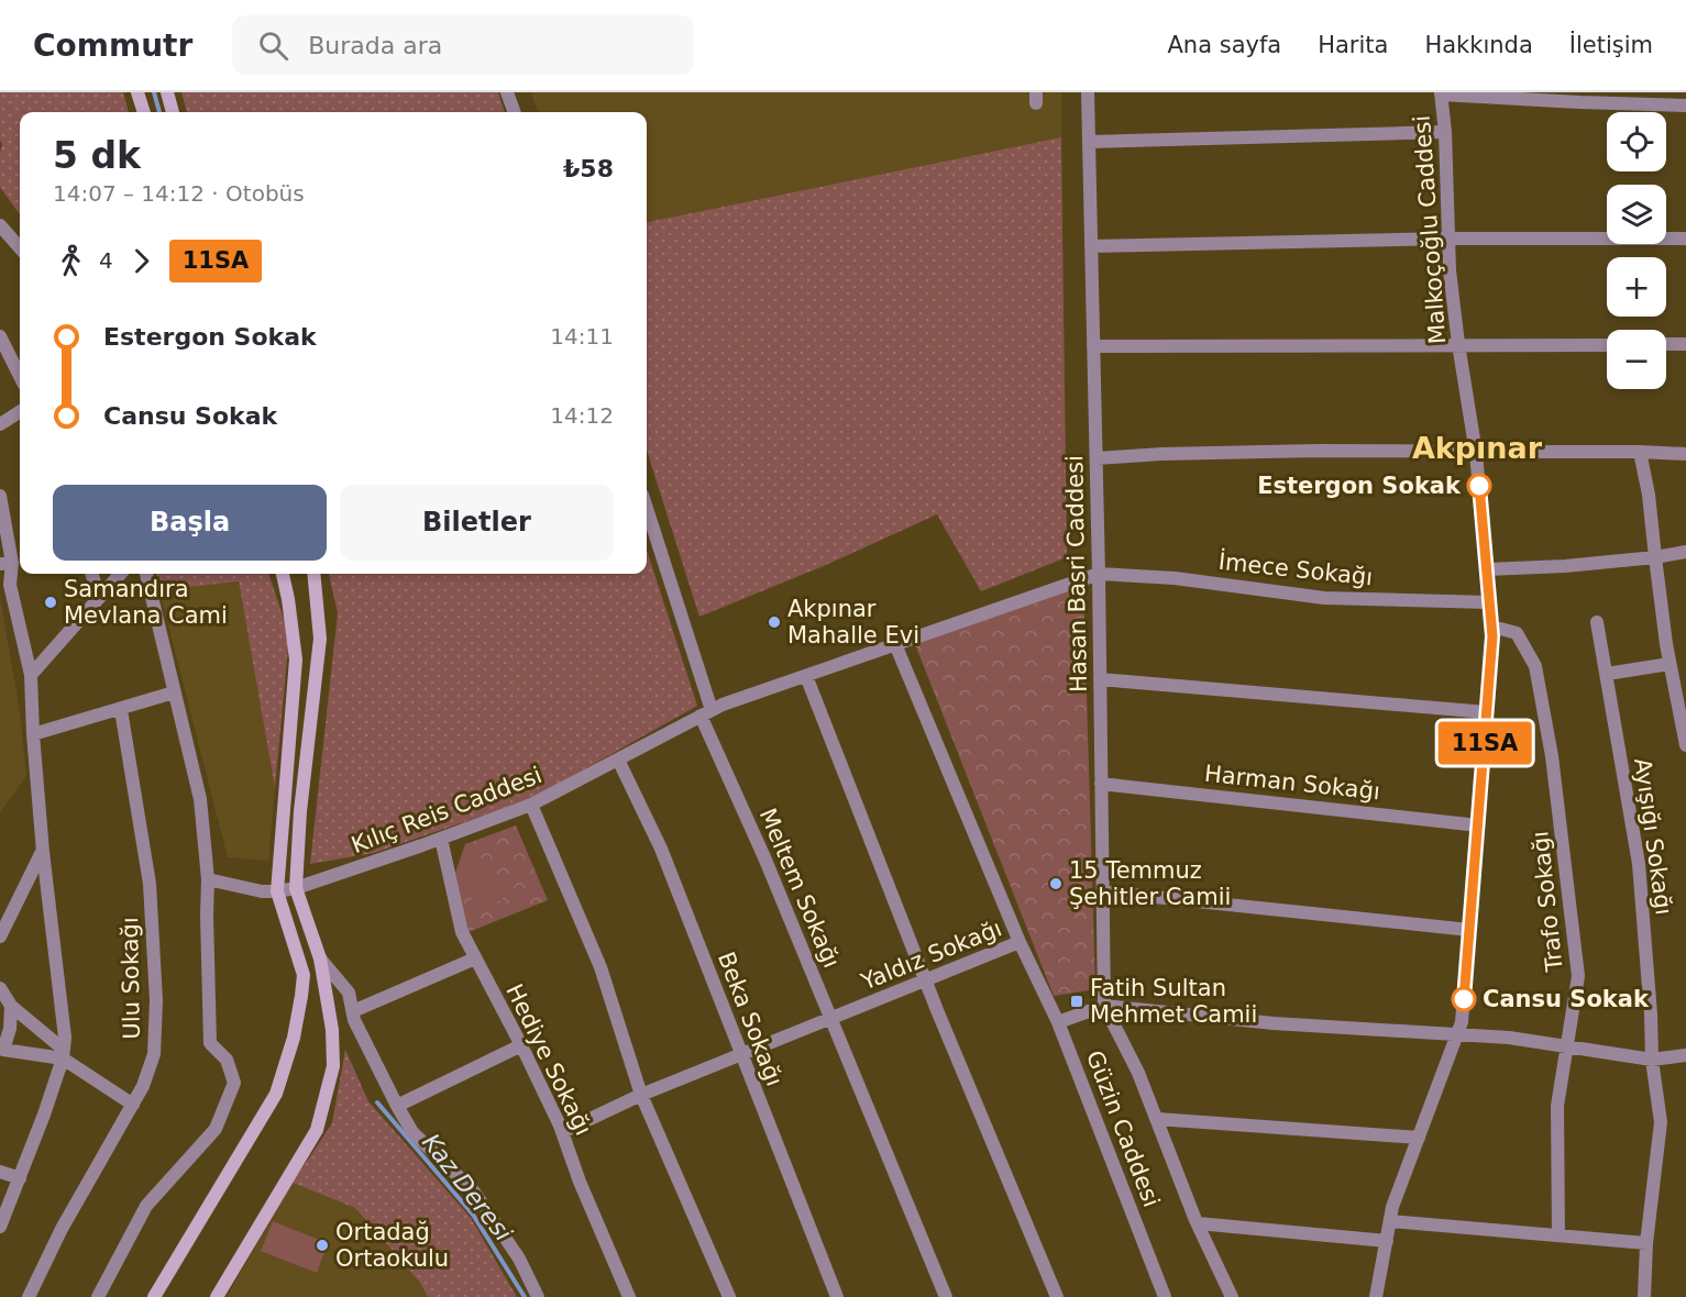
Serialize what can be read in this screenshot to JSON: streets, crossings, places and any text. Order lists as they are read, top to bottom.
{
  "streets": {
    "street": [
      "Malkoçoğlu Caddesi",
      "İmece Sokağı",
      "Hasan Basri Caddesi",
      "Harman Sokağı",
      "Kılıç Reis Caddesi",
      "Ayışığı Sokağı",
      "Meltem Sokağı",
      "Trafo Sokağı",
      "Yaldız Sokağı",
      "Ulu Sokağı",
      "Beka Sokağı",
      "Hediye Sokağı",
      "Güzin Caddesi"
    ]
  },
  "crossings": [
    ["Malkoçoğlu Caddesi", "İmece Sokağı"],
    ["Malkoçoğlu Caddesi", "Harman Sokağı"],
    ["Malkoçoğlu Caddesi", "Trafo Sokağı"],
    ["İmece Sokağı", "Hasan Basri Caddesi"],
    ["İmece Sokağı", "Kılıç Reis Caddesi"],
    ["Hasan Basri Caddesi", "Harman Sokağı"],
    ["Hasan Basri Caddesi", "Kılıç Reis Caddesi"],
    ["Kılıç Reis Caddesi", "Meltem Sokağı"],
    ["Kılıç Reis Caddesi", "Yaldız Sokağı"],
    ["Kılıç Reis Caddesi", "Beka Sokağı"],
    ["Kılıç Reis Caddesi", "Hediye Sokağı"],
    ["Meltem Sokağı", "Yaldız Sokağı"],
    ["Yaldız Sokağı", "Beka Sokağı"],
    ["Yaldız Sokağı", "Hediye Sokağı"],
    ["Yaldız Sokağı", "Güzin Caddesi"]
  ],
  "districts": ["Akpınar"],
  "water": ["Kaz Deresi"],
  "places": {
    "other": [
      "Estergon Sokak",
      "Samandıra Mevlana Cami",
      "Akpınar Mahalle Evi",
      "15 Temmuz Şehitler Camii",
      "Cansu Sokak",
      "Ortadağ Ortaokulu"
    ],
    "transit": ["Fatih Sultan Mehmet Camii"]
  },
  "lines": ["bus line 11SA"],
  "page": {
    "header": "Commutr",
    "search": "Burada ara",
    "nav": [
      "Ana sayfa",
      "Harita",
      "Hakkında",
      "İletişim"
    ],
    "on_map": "11SA",
    "map_buttons": ["+", "−"],
    "heading": ["5 dk", "14:07 – 14:12 · Otobüs", "₺58"],
    "legs": ["4", "11SA"],
    "list": [
      {
        "name": "Estergon Sokak",
        "value": "14:11"
      },
      {
        "name": "Cansu Sokak",
        "value": "14:12"
      }
    ],
    "buttons": ["Başla", "Biletler"]
  }
}
